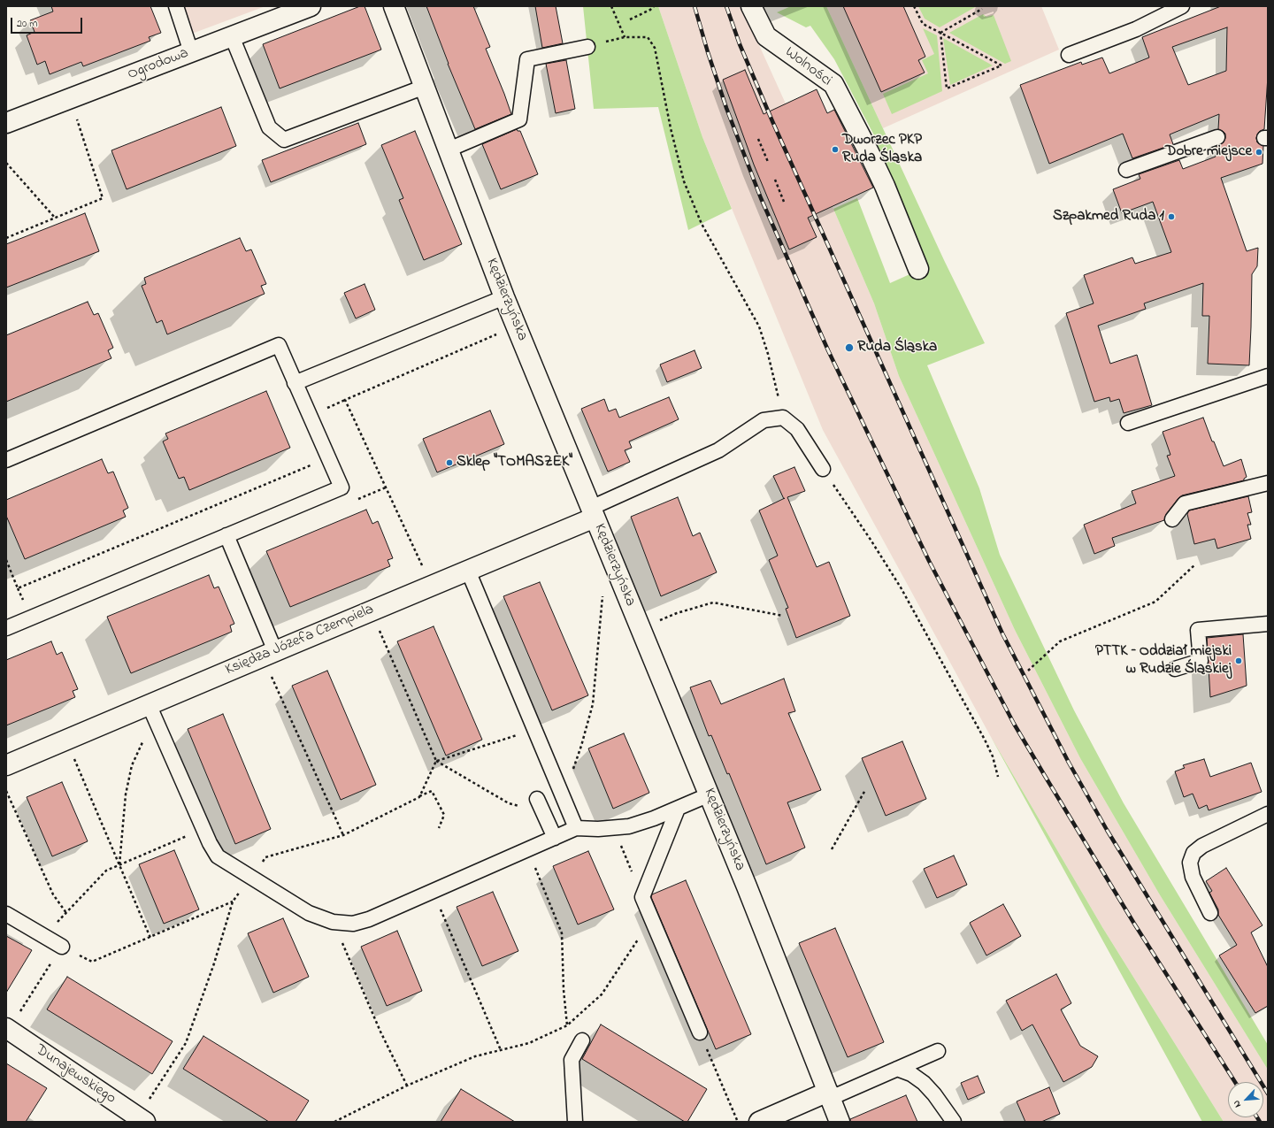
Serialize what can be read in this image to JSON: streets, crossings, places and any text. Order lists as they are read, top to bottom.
{
  "streets": {
    "street": [
      "Ogrodowa",
      "Wolności",
      "Kędzierzyńska",
      "Księdza Józefa Czempiela",
      "Dunajewskiego"
    ]
  },
  "crossings": [
    ["Kędzierzyńska", "Księdza Józefa Czempiela"]
  ],
  "places": [
    "Dworzec PKP Ruda Śląska",
    "Dobre miejsce",
    "Szpakmed Ruda 1",
    "Ruda Śląska",
    "Sklep \"TOMASZEK\"",
    "PTTK – Oddział miejski w Rudzie Śląskiej"
  ],
  "scale_bar": "20 m",
  "north": "bottom left"
}
